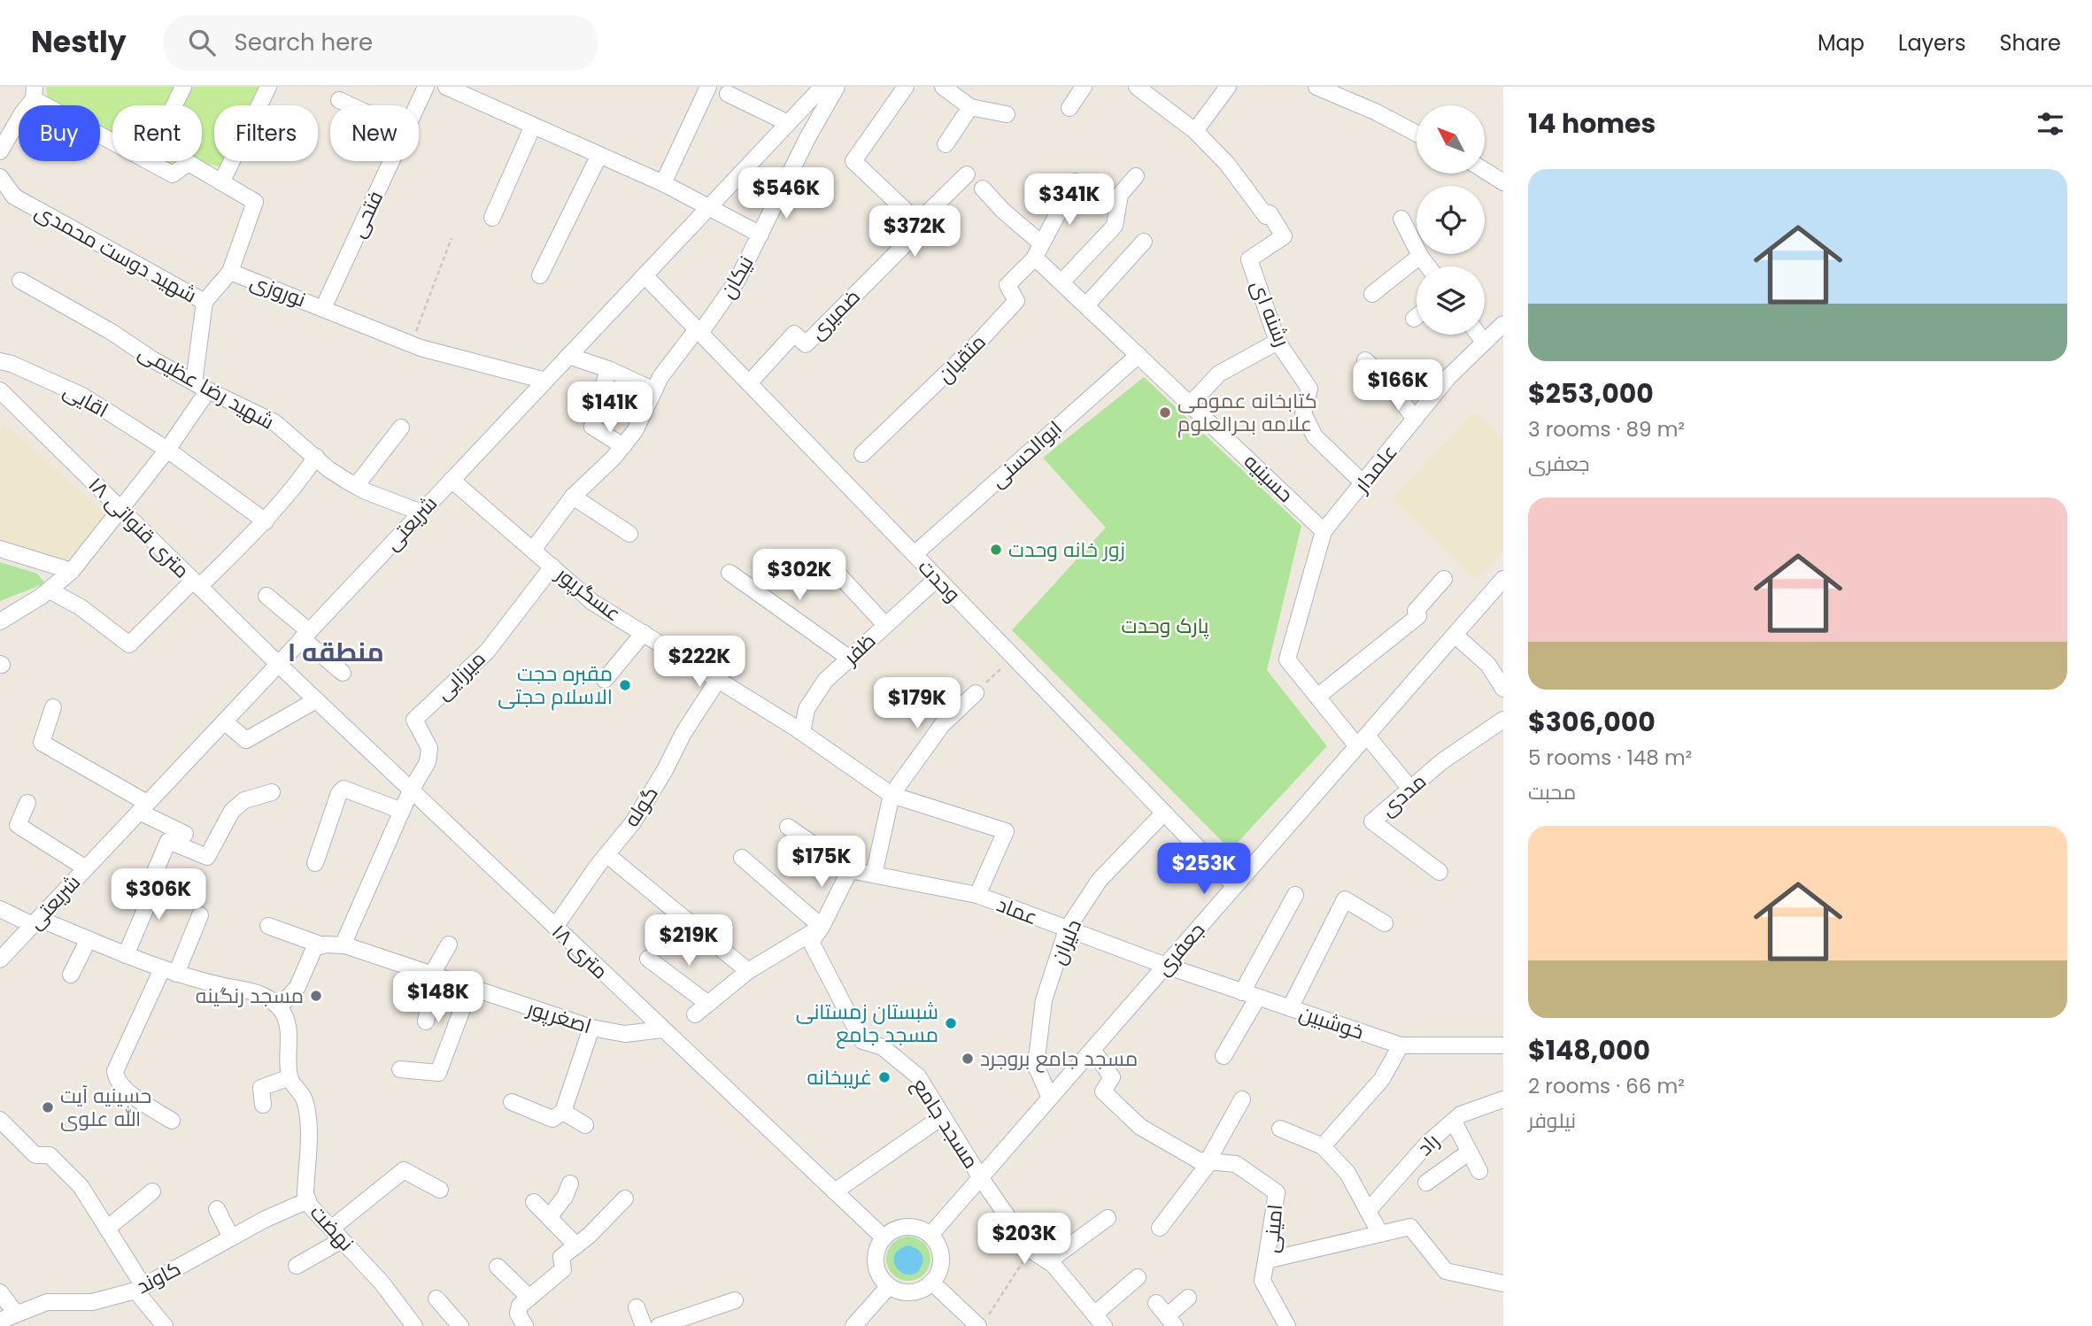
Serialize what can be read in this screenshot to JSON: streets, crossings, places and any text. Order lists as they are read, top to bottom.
{
  "streets": {
    "street": [
      "فتحی",
      "شهید دوست محمدی",
      "نیکان",
      "نوروزی",
      "رشنه ای",
      "ضمیری",
      "متقیان",
      "شهید رضا عظیمی",
      "اقایی",
      "ابوالحسنی",
      "علمدار",
      "حسینیه",
      "شریعتی",
      "۱۸ متری قنواتی",
      "وحدت",
      "عسگرپور",
      "ظفر",
      "میرزایی",
      "مددی",
      "گوله",
      "عماد",
      "دلیران",
      "جعفری",
      "۱۸ متری",
      "اصغرپور",
      "خوشبین",
      "مسجد جامع",
      "راد",
      "نهضت",
      "امینی",
      "کاوند"
    ]
  },
  "crossings": [
    ["فتحی", "نوروزی"],
    ["شهید دوست محمدی", "نوروزی"],
    ["نیکان", "وحدت"],
    ["نیکان", "عسگرپور"],
    ["نوروزی", "شریعتی"],
    ["رشنه ای", "علمدار"],
    ["ضمیری", "وحدت"],
    ["متقیان", "حسینیه"],
    ["شهید رضا عظیمی", "شریعتی"],
    ["ابوالحسنی", "حسینیه"],
    ["ابوالحسنی", "وحدت"],
    ["علمدار", "حسینیه"],
    ["شریعتی", "۱۸ متری قنواتی"],
    ["شریعتی", "وحدت"],
    ["شریعتی", "عسگرپور"],
    ["شریعتی", "۱۸ متری"],
    ["۱۸ متری قنواتی", "۱۸ متری"],
    ["وحدت", "ظفر"],
    ["وحدت", "دلیران"],
    ["وحدت", "جعفری"],
    ["عسگرپور", "ظفر"],
    ["عسگرپور", "میرزایی"],
    ["عسگرپور", "گوله"],
    ["عسگرپور", "عماد"],
    ["میرزایی", "۱۸ متری"],
    ["گوله", "۱۸ متری"],
    ["عماد", "دلیران"],
    ["عماد", "جعفری"],
    ["عماد", "خوشبین"],
    ["دلیران", "جعفری"],
    ["جعفری", "۱۸ متری"],
    ["جعفری", "خوشبین"],
    ["جعفری", "مسجد جامع"],
    ["جعفری", "امینی"],
    ["۱۸ متری", "اصغرپور"],
    ["نهضت", "کاوند"]
  ],
  "districts": ["منطقه ۱"],
  "parks": ["پارک وحدت"],
  "places": [
    "کتابخانه عمومی علامه بحرالعلوم",
    "زور خانه وحدت",
    "مقبره حجت الاسلام حجتی",
    "مسجد رنگینه",
    "شبستان زمستانی مسجد جامع",
    "مسجد جامع بروجرد",
    "غریبخانه",
    "حسینیه آیت الله علوی"
  ],
  "north": "top left",
  "page": {
    "header": "Nestly",
    "search": "Search here",
    "nav": ["Map", "Layers", "Share"],
    "heading": "14 homes",
    "chip": [
      "Buy",
      "Rent",
      "Filters",
      "New"
    ],
    "list": [
      {
        "name": "$253,000",
        "note": "3 rooms · 89 m² · جعفری"
      },
      {
        "name": "$306,000",
        "note": "5 rooms · 148 m² · محبت"
      },
      {
        "name": "$148,000",
        "note": "2 rooms · 66 m² · نیلوفر"
      }
    ],
    "price": [
      "$546K",
      "$341K",
      "$372K",
      "$166K",
      "$141K",
      "$302K",
      "$222K",
      "$179K",
      "$175K",
      "$253K",
      "$306K",
      "$219K",
      "$148K",
      "$203K"
    ]
  }
}
